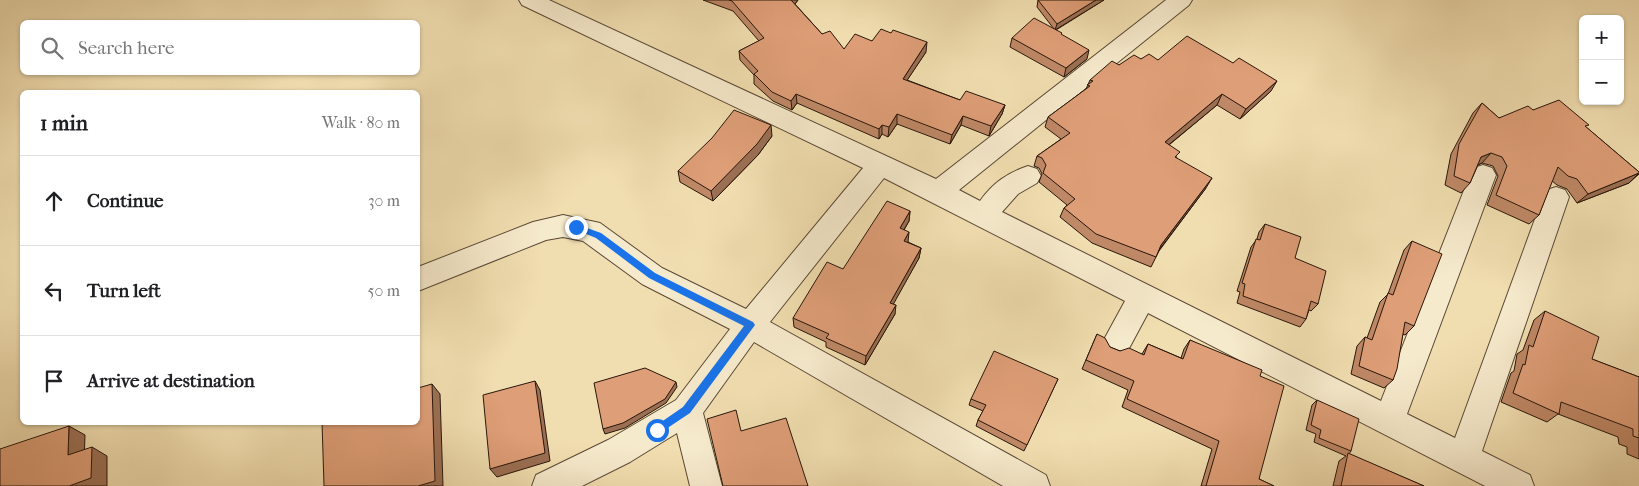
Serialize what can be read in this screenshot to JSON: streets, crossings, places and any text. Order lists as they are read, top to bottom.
{
  "page": {
    "map_buttons": ["+", "−"],
    "search": "Search here",
    "heading": ["1 min", "Walk · 80 m"],
    "list": [
      ["Continue", "30 m"],
      ["Turn left", "50 m"],
      "Arrive at destination"
    ]
  }
}
